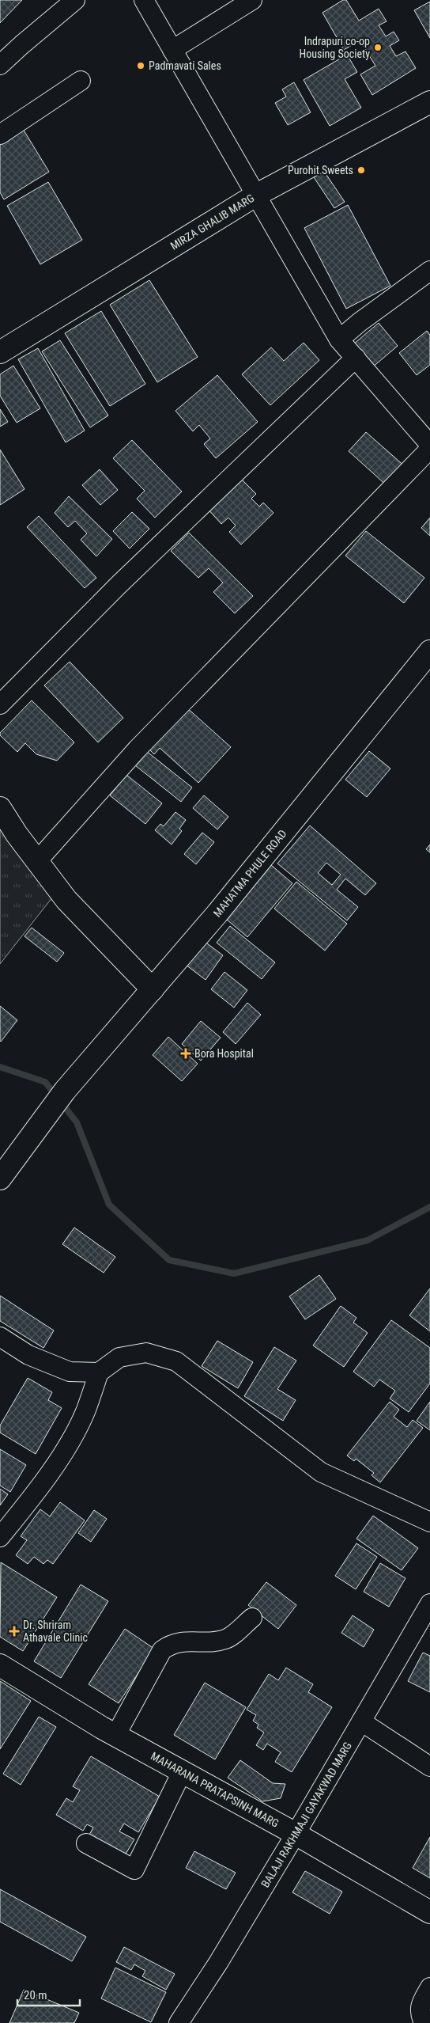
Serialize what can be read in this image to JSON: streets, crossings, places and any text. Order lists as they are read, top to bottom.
{
  "streets": {
    "street": [
      "MIRZA GHALIB MARG",
      "MAHATMA PHULE ROAD",
      "MAHARANA PRATAPSINH MARG",
      "BALAJI RAKHMAJI GAYAKWAD MARG"
    ]
  },
  "crossings": [
    ["MAHARANA PRATAPSINH MARG", "BALAJI RAKHMAJI GAYAKWAD MARG"]
  ],
  "places": {
    "other": ["Indrapuri co-op Housing Society", "Padmavati Sales", "Purohit Sweets"],
    "health": ["Bora Hospital", "Dr. Shriram Athavale Clinic"]
  },
  "scale_bar": "20 m"
}
